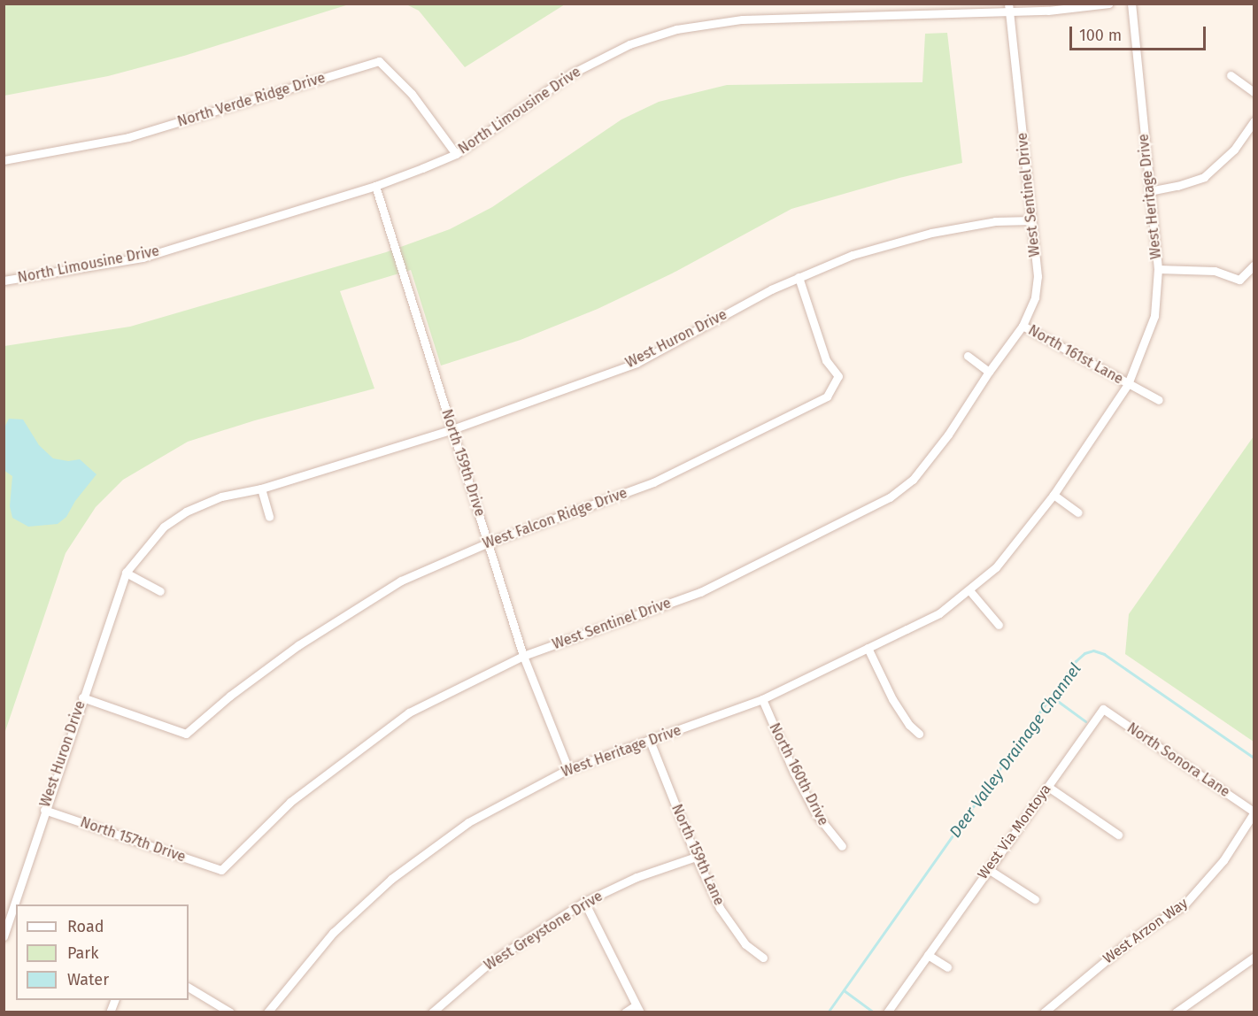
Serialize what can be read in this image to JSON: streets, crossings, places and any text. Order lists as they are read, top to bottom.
{
  "streets": {
    "street": [
      "North Verde Ridge Drive",
      "North Limousine Drive",
      "West Sentinel Drive",
      "West Heritage Drive",
      "West Huron Drive",
      "North 161st Lane",
      "North 159th Drive",
      "West Falcon Ridge Drive",
      "North Sonora Lane",
      "North 160th Drive",
      "West Via Montoya",
      "North 157th Drive",
      "North 159th Lane",
      "West Greystone Drive",
      "West Arzon Way"
    ]
  },
  "crossings": [
    ["North Verde Ridge Drive", "North Limousine Drive"],
    ["North Limousine Drive", "West Sentinel Drive"],
    ["North Limousine Drive", "North 159th Drive"],
    ["West Sentinel Drive", "West Huron Drive"],
    ["West Sentinel Drive", "North 161st Lane"],
    ["West Sentinel Drive", "North 159th Drive"],
    ["West Sentinel Drive", "North 157th Drive"],
    ["West Heritage Drive", "North 161st Lane"],
    ["West Heritage Drive", "North 159th Drive"],
    ["West Heritage Drive", "North 160th Drive"],
    ["West Heritage Drive", "North 159th Lane"],
    ["West Huron Drive", "North 159th Drive"],
    ["West Huron Drive", "West Falcon Ridge Drive"],
    ["West Huron Drive", "North 157th Drive"],
    ["North 159th Drive", "West Falcon Ridge Drive"],
    ["North Sonora Lane", "West Via Montoya"],
    ["North Sonora Lane", "West Arzon Way"],
    ["North 159th Lane", "West Greystone Drive"]
  ],
  "water": ["Deer Valley Drainage Channel"],
  "legend": ["Road", "Park", "Water"],
  "scale_bar": "100 m"
}
